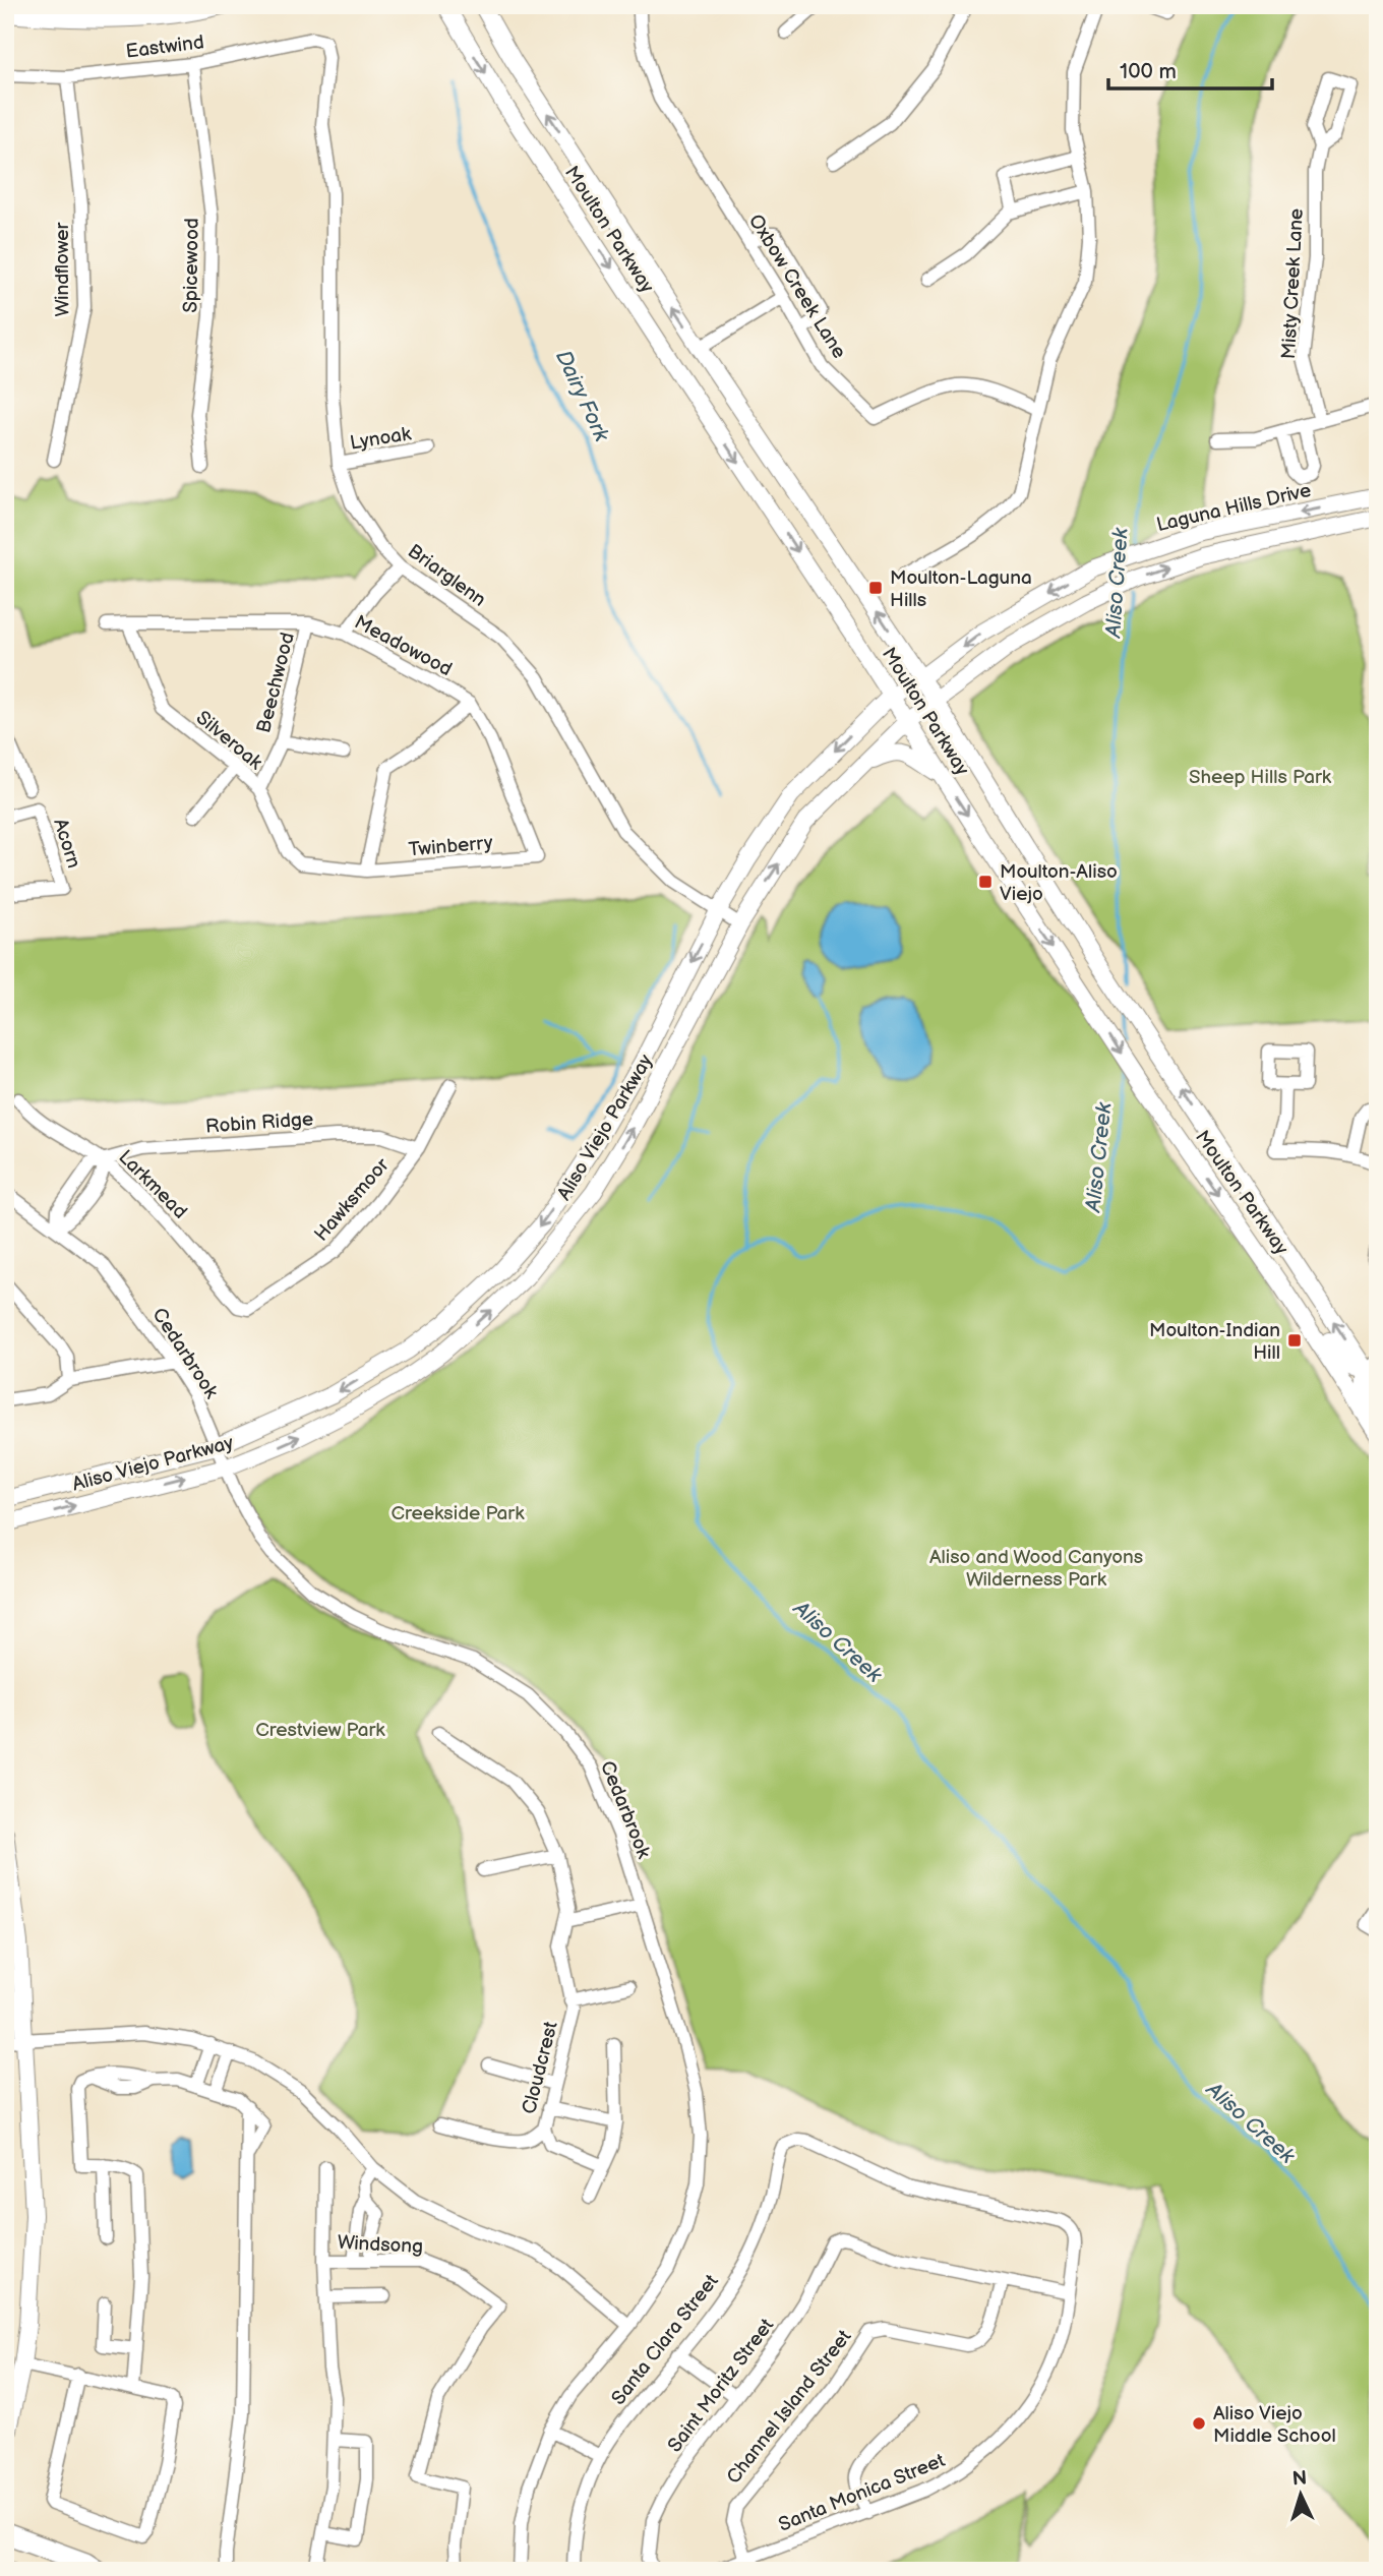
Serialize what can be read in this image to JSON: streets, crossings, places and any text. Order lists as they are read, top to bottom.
{
  "streets": {
    "main road": ["Moulton Parkway", "Laguna Hills Drive", "Aliso Viejo Parkway"],
    "street": [
      "Eastwind",
      "Spicewood",
      "Windflower",
      "Misty Creek Lane",
      "Oxbow Creek Lane",
      "Lynoak",
      "Briarglenn",
      "Meadowood",
      "Beechwood",
      "Silveroak",
      "Acorn",
      "Twinberry",
      "Robin Ridge",
      "Larkmead",
      "Hawksmoor",
      "Cedarbrook",
      "Cloudcrest",
      "Windsong",
      "Santa Clara Street",
      "Saint Moritz Street",
      "Channel Island Street",
      "Santa Monica Street"
    ]
  },
  "crossings": [
    ["Eastwind", "Spicewood"],
    ["Eastwind", "Windflower"],
    ["Eastwind", "Briarglenn"],
    ["Moulton Parkway", "Laguna Hills Drive"],
    ["Moulton Parkway", "Aliso Viejo Parkway"],
    ["Lynoak", "Briarglenn"],
    ["Laguna Hills Drive", "Aliso Viejo Parkway"],
    ["Briarglenn", "Aliso Viejo Parkway"],
    ["Meadowood", "Beechwood"],
    ["Meadowood", "Silveroak"],
    ["Meadowood", "Twinberry"],
    ["Beechwood", "Silveroak"],
    ["Silveroak", "Twinberry"],
    ["Robin Ridge", "Larkmead"],
    ["Robin Ridge", "Hawksmoor"],
    ["Robin Ridge", "Cedarbrook"],
    ["Aliso Viejo Parkway", "Cedarbrook"],
    ["Larkmead", "Hawksmoor"],
    ["Cedarbrook", "Windsong"],
    ["Santa Clara Street", "Santa Monica Street"],
    ["Saint Moritz Street", "Channel Island Street"],
    ["Channel Island Street", "Santa Monica Street"]
  ],
  "water": ["Dairy Fork", "Aliso Creek"],
  "parks": [
    "Sheep Hills Park",
    "Creekside Park",
    "Aliso and Wood Canyons Wilderness Park",
    "Crestview Park"
  ],
  "places": {
    "transit": ["Moulton-Laguna Hills", "Moulton-Aliso Viejo", "Moulton-Indian Hill"],
    "other": ["Aliso Viejo Middle School"]
  },
  "scale_bar": "100 m",
  "north": "top"
}
